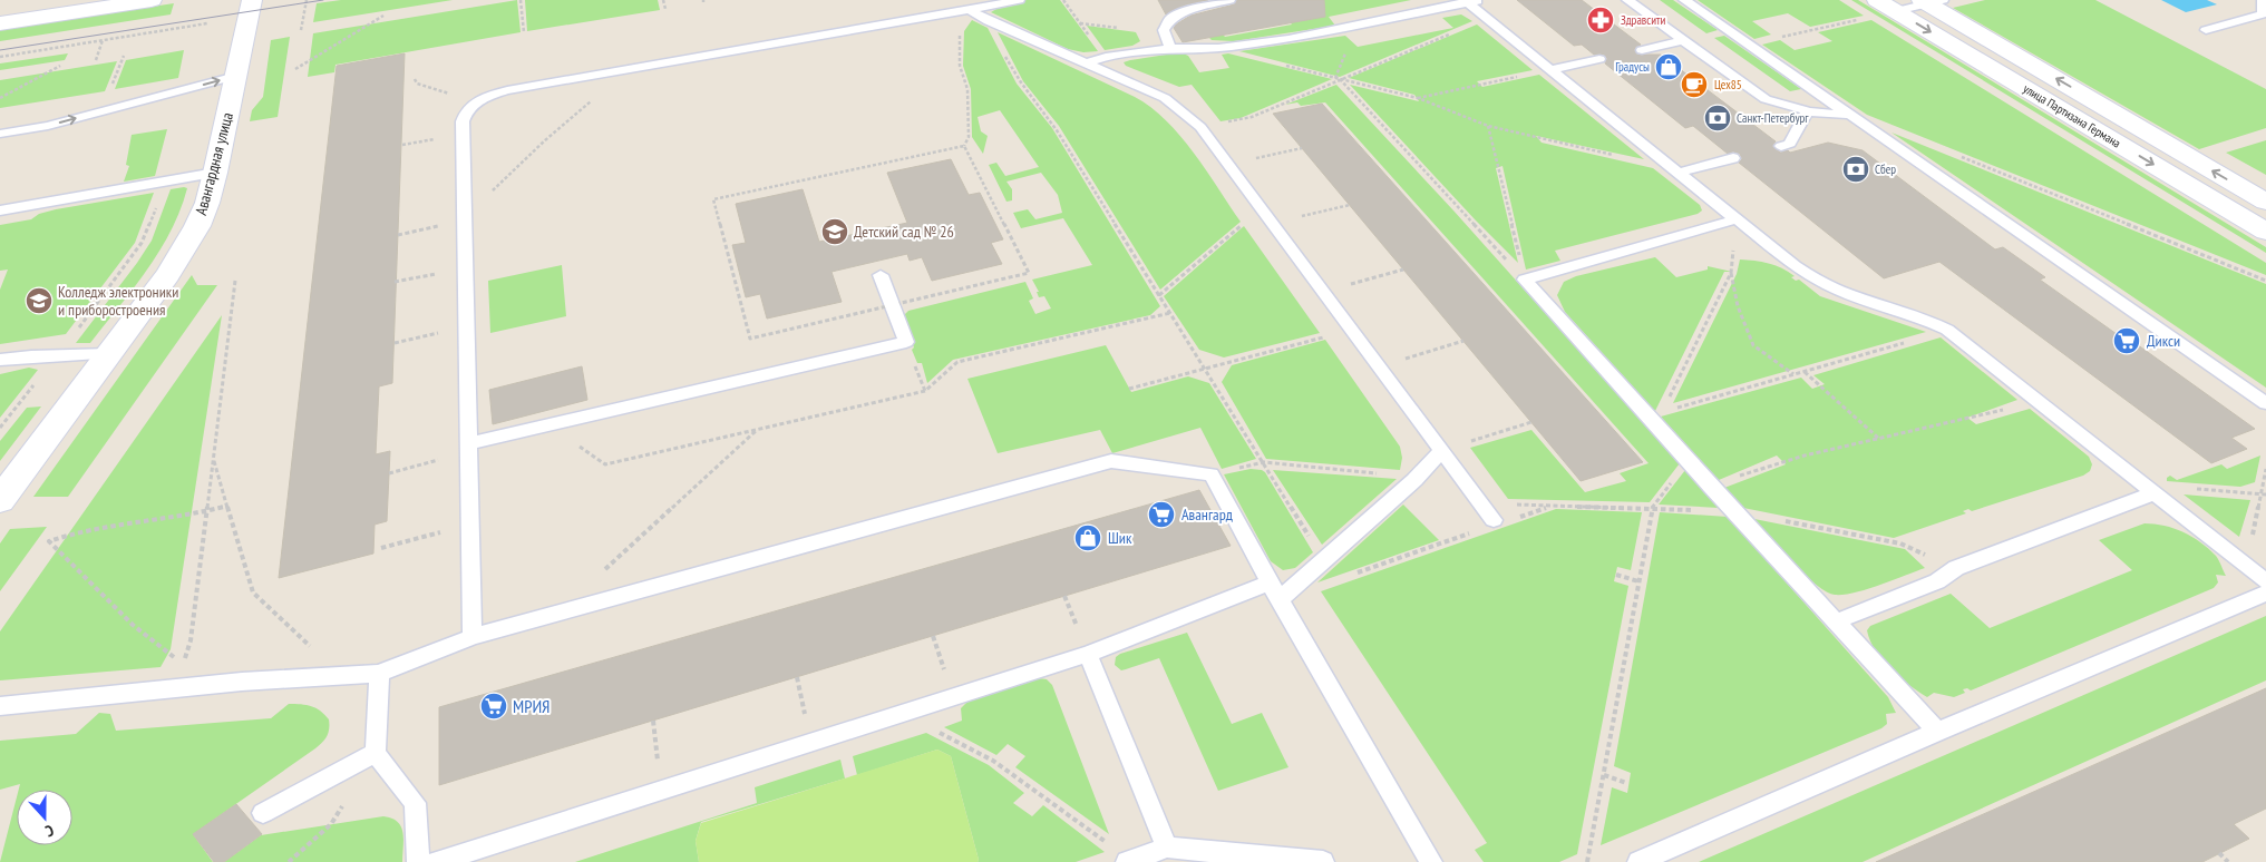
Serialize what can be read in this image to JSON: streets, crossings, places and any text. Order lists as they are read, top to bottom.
{
  "streets": {
    "main road": ["улица Партизана Германа", "Авангардная улица"]
  },
  "places": {
    "pharmacy": ["Здравсити"],
    "shop": ["Градусы", "Шик"],
    "cafe": ["Цех85"],
    "bank": ["Санкт-Петербург", "Сбер"],
    "school or university": ["Детский сад № 26", "Колледж электроники и приборостроения"],
    "supermarket": ["Дикси", "Авангард", "МРИЯ"]
  },
  "north": "bottom"
}
